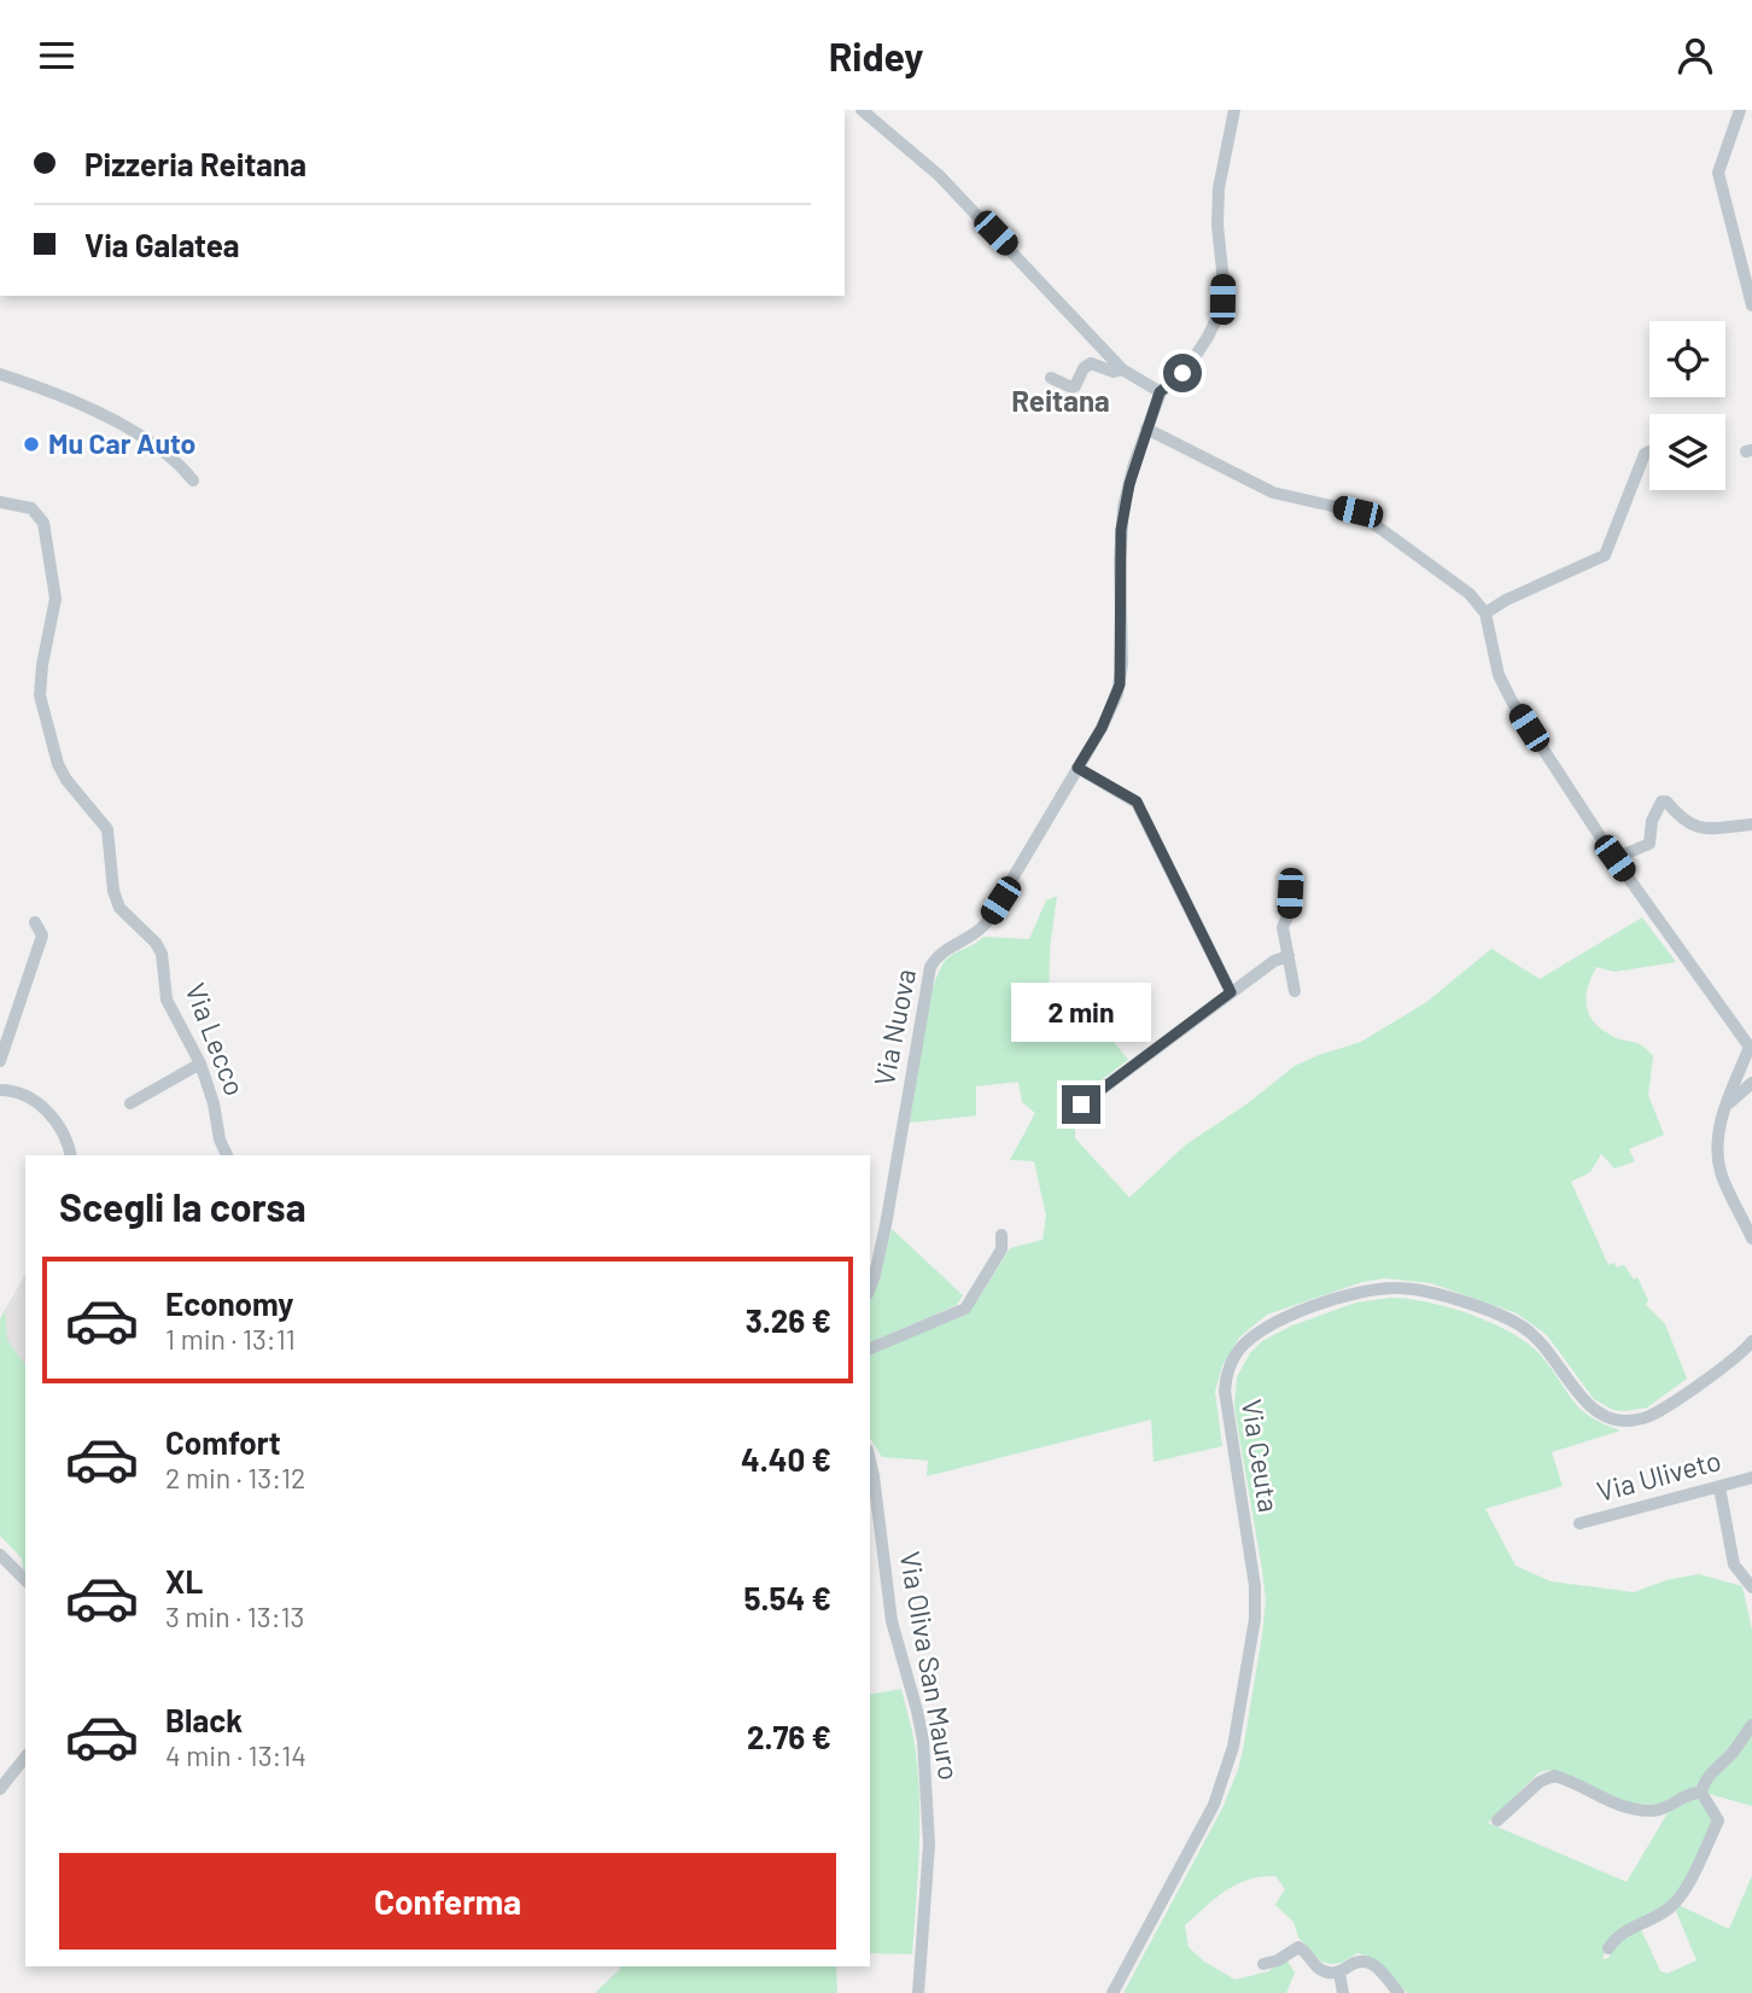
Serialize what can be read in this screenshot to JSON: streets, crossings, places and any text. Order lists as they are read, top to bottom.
{
  "streets": {
    "street": [
      "Via Nuova",
      "Via Lecco",
      "Via Ceuta",
      "Via Uliveto",
      "Via Oliva San Mauro"
    ]
  },
  "districts": ["Reitana"],
  "places": ["Mu Car Auto"],
  "page": {
    "header": "Ridey",
    "banner": ["Pizzeria Reitana", "Via Galatea"],
    "bubble": "2 min",
    "heading": "Scegli la corsa",
    "list": [
      {
        "name": "Economy",
        "note": "1 min · 13:11",
        "value": "3.26 €"
      },
      {
        "name": "Comfort",
        "note": "2 min · 13:12",
        "value": "4.40 €"
      },
      {
        "name": "XL",
        "note": "3 min · 13:13",
        "value": "5.54 €"
      },
      {
        "name": "Black",
        "note": "4 min · 13:14",
        "value": "2.76 €"
      }
    ],
    "buttons": "Conferma"
  }
}
